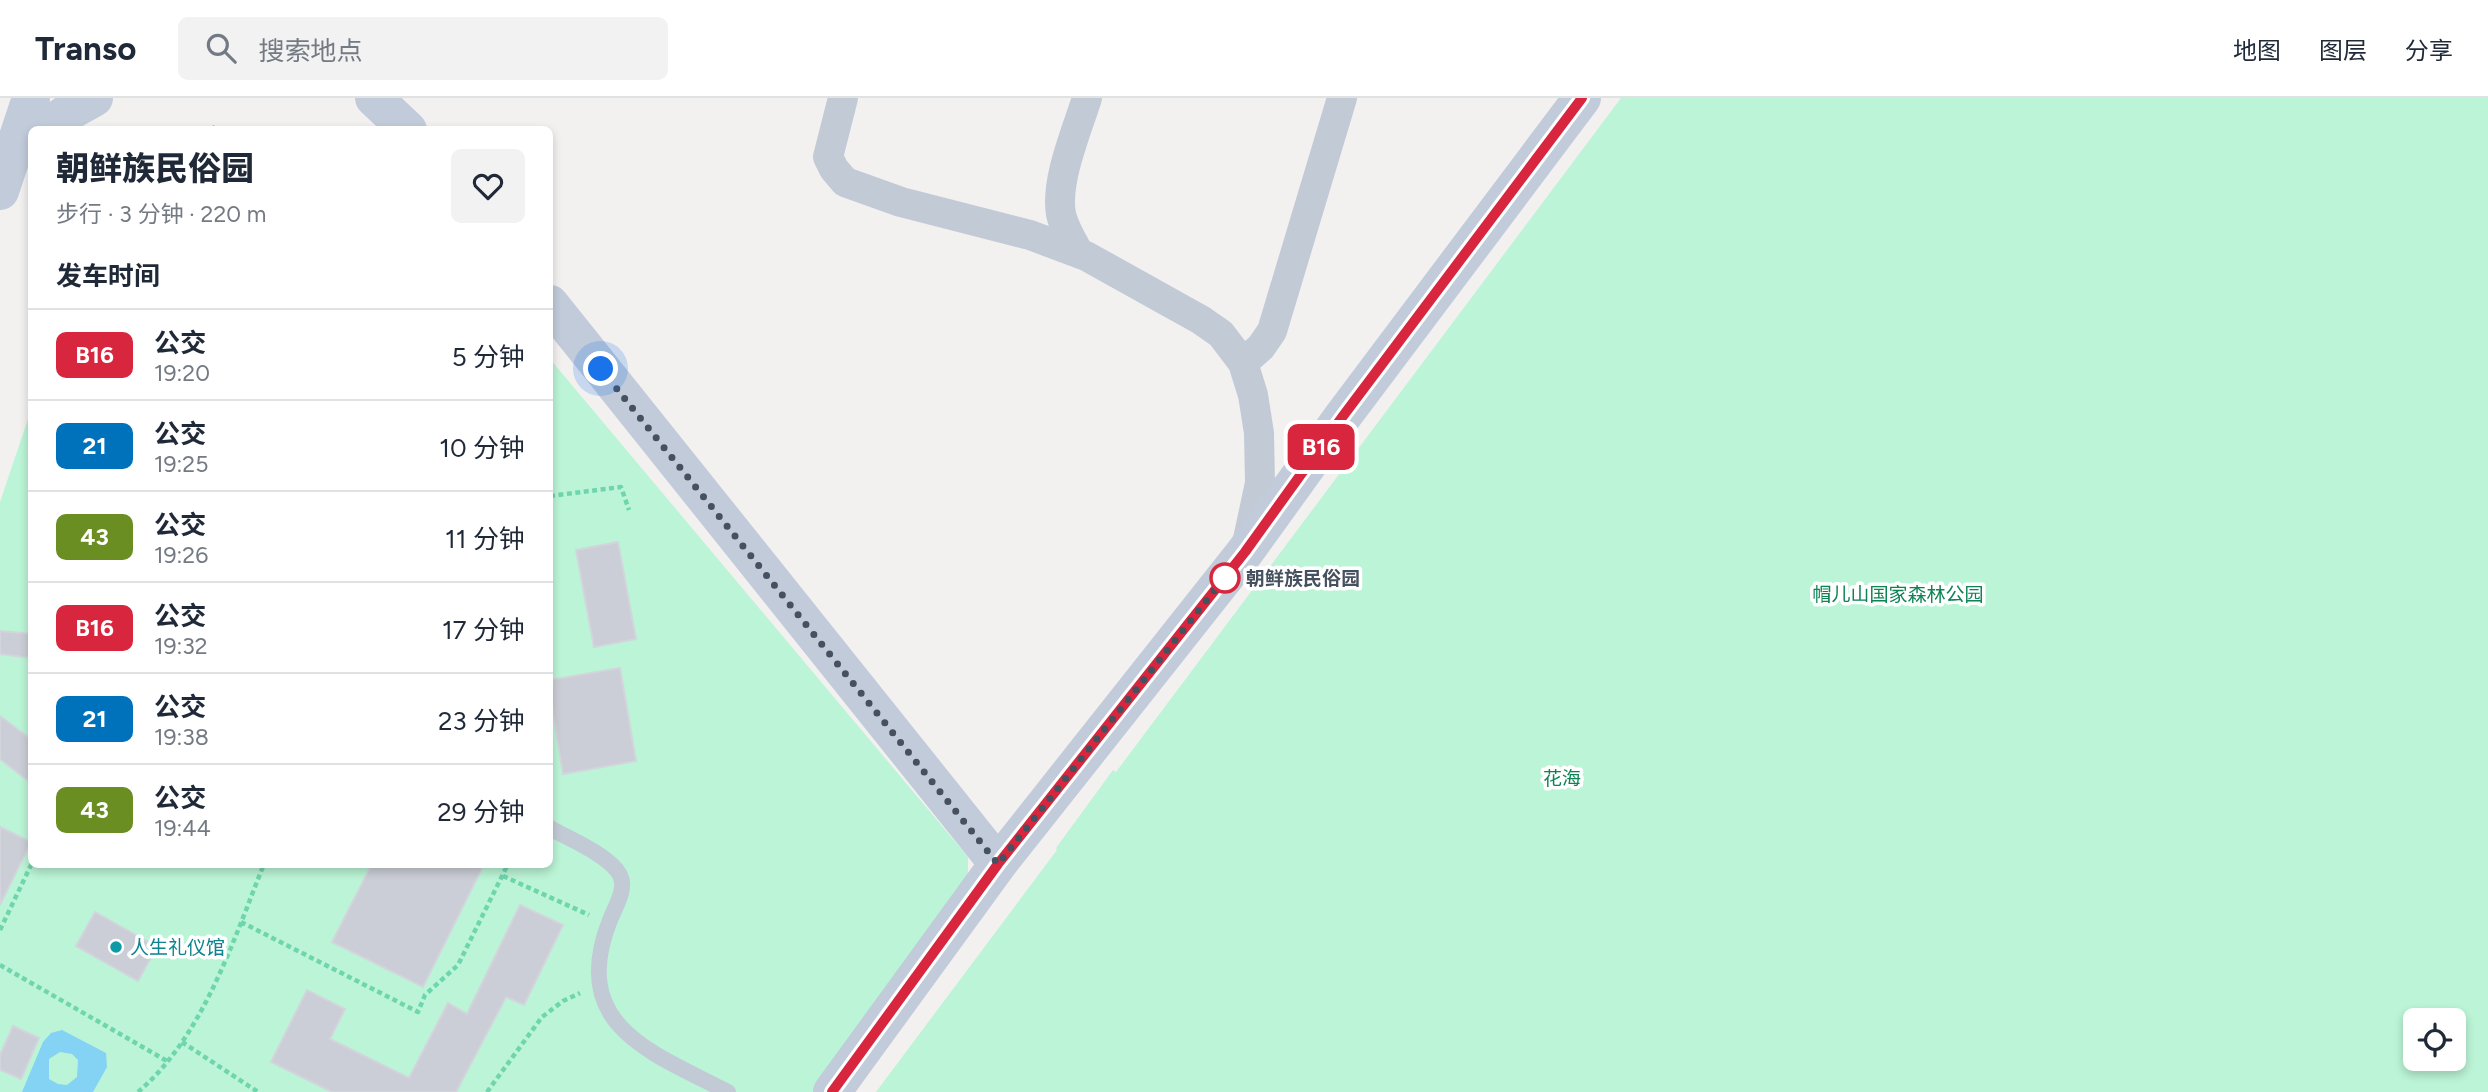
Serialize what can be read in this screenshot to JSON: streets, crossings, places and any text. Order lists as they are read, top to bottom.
{
  "parks": ["帽儿山国家森林公园", "花海"],
  "places": ["朝鲜族民俗园", "人生礼仪馆"],
  "lines": ["bus line B16"],
  "page": {
    "header": "Transo",
    "search": "搜索地点",
    "nav": ["地图", "图层", "分享"],
    "on_map": "B16",
    "heading": [
      ["朝鲜族民俗园", "步行 · 3 分钟 · 220 m"],
      "发车时间"
    ],
    "list": [
      {
        "mark": "B16",
        "name": "公交",
        "note": "19:20",
        "value": "5 分钟"
      },
      {
        "mark": "21",
        "name": "公交",
        "note": "19:25",
        "value": "10 分钟"
      },
      {
        "mark": "43",
        "name": "公交",
        "note": "19:26",
        "value": "11 分钟"
      },
      {
        "mark": "B16",
        "name": "公交",
        "note": "19:32",
        "value": "17 分钟"
      },
      {
        "mark": "21",
        "name": "公交",
        "note": "19:38",
        "value": "23 分钟"
      },
      {
        "mark": "43",
        "name": "公交",
        "note": "19:44",
        "value": "29 分钟"
      }
    ]
  }
}
